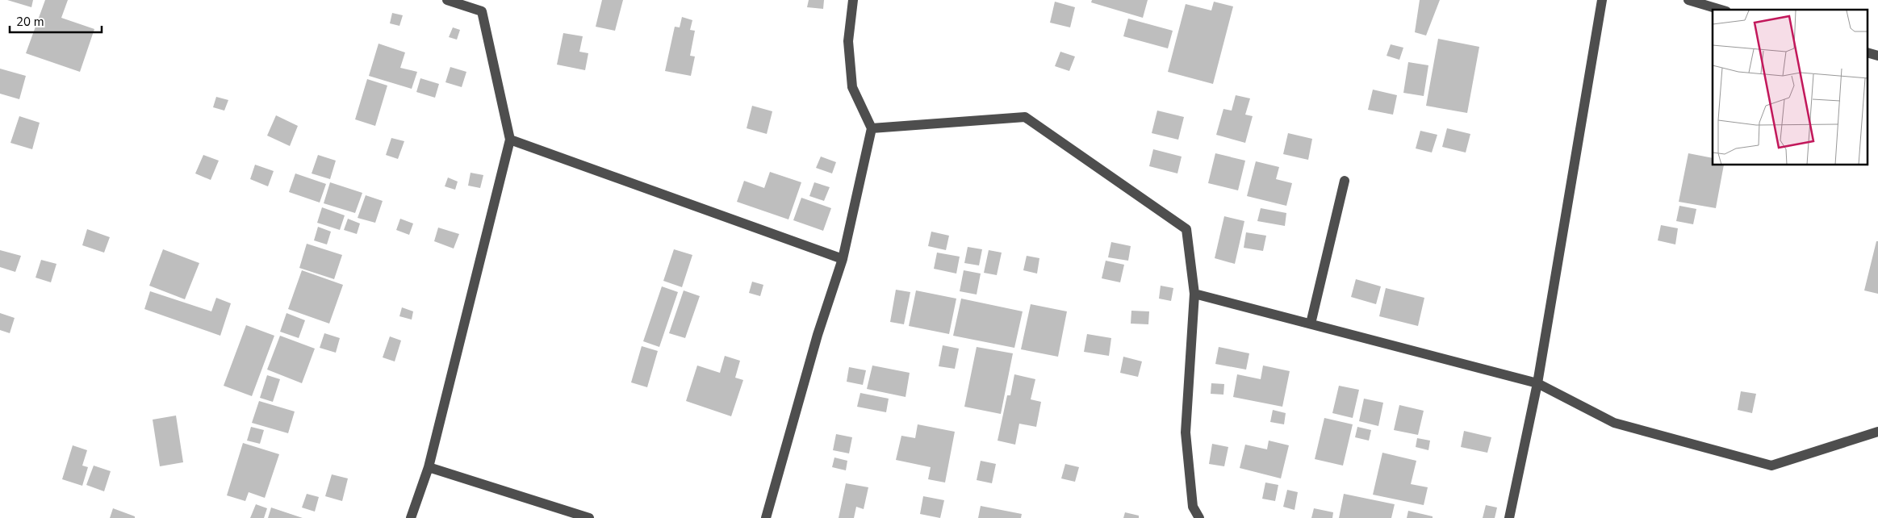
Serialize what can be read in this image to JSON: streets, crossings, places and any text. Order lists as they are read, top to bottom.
{
  "scale_bar": "20 m"
}
